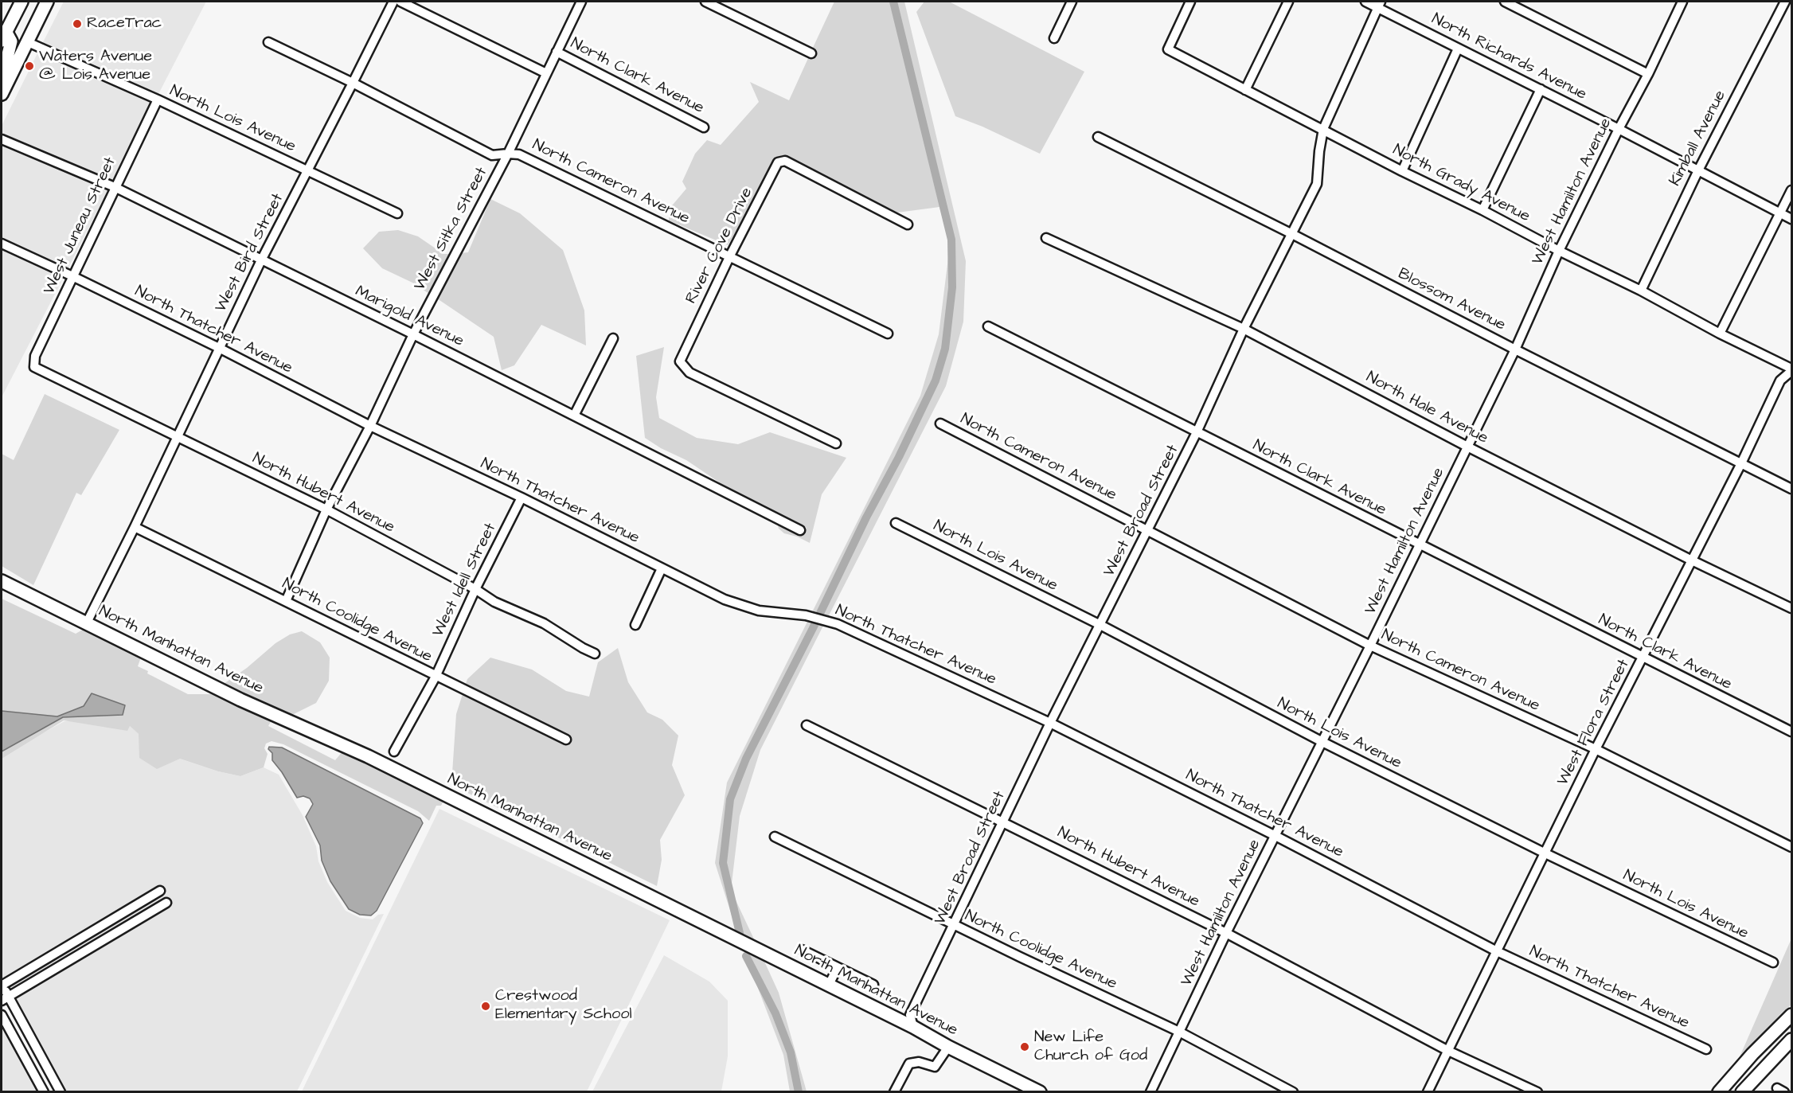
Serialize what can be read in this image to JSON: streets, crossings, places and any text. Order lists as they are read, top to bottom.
{
  "streets": {
    "street": [
      "North Richards Avenue",
      "North Clark Avenue",
      "North Lois Avenue",
      "Kimball Avenue",
      "North Cameron Avenue",
      "North Grady Avenue",
      "West Hamilton Avenue",
      "West Juneau Street",
      "West Sitka Street",
      "River Cove Drive",
      "West Bird Street",
      "Blossom Avenue",
      "Marigold Avenue",
      "North Thatcher Avenue",
      "North Hale Avenue",
      "North Hubert Avenue",
      "West Broad Street",
      "West Idell Street",
      "North Coolidge Avenue",
      "North Manhattan Avenue",
      "West Flora Street"
    ]
  },
  "crossings": [
    ["North Richards Avenue", "Kimball Avenue"],
    ["North Richards Avenue", "West Hamilton Avenue"],
    ["North Richards Avenue", "West Broad Street"],
    ["North Clark Avenue", "West Hamilton Avenue"],
    ["North Clark Avenue", "West Sitka Street"],
    ["North Clark Avenue", "West Broad Street"],
    ["North Clark Avenue", "West Flora Street"],
    ["North Lois Avenue", "West Hamilton Avenue"],
    ["North Lois Avenue", "West Juneau Street"],
    ["North Lois Avenue", "West Bird Street"],
    ["North Lois Avenue", "West Broad Street"],
    ["North Lois Avenue", "West Flora Street"],
    ["Kimball Avenue", "North Grady Avenue"],
    ["North Cameron Avenue", "West Hamilton Avenue"],
    ["North Cameron Avenue", "West Sitka Street"],
    ["North Cameron Avenue", "River Cove Drive"],
    ["North Cameron Avenue", "West Bird Street"],
    ["North Cameron Avenue", "West Broad Street"],
    ["North Cameron Avenue", "West Flora Street"],
    ["North Grady Avenue", "West Hamilton Avenue"],
    ["North Grady Avenue", "West Broad Street"],
    ["North Grady Avenue", "West Flora Street"],
    ["West Hamilton Avenue", "Blossom Avenue"],
    ["West Hamilton Avenue", "North Thatcher Avenue"],
    ["West Hamilton Avenue", "North Hale Avenue"],
    ["West Hamilton Avenue", "North Hubert Avenue"],
    ["West Hamilton Avenue", "North Coolidge Avenue"],
    ["West Juneau Street", "Marigold Avenue"],
    ["West Juneau Street", "North Thatcher Avenue"],
    ["West Juneau Street", "North Hubert Avenue"],
    ["West Sitka Street", "Marigold Avenue"],
    ["West Sitka Street", "North Thatcher Avenue"],
    ["West Sitka Street", "North Hubert Avenue"],
    ["West Sitka Street", "North Coolidge Avenue"],
    ["West Bird Street", "Marigold Avenue"],
    ["West Bird Street", "North Thatcher Avenue"],
    ["West Bird Street", "North Hubert Avenue"],
    ["West Bird Street", "North Coolidge Avenue"],
    ["West Bird Street", "North Manhattan Avenue"],
    ["Blossom Avenue", "West Broad Street"],
    ["Blossom Avenue", "West Flora Street"],
    ["North Thatcher Avenue", "West Broad Street"],
    ["North Thatcher Avenue", "West Idell Street"],
    ["North Thatcher Avenue", "West Flora Street"],
    ["North Hale Avenue", "West Broad Street"],
    ["North Hale Avenue", "West Flora Street"],
    ["North Hubert Avenue", "West Broad Street"],
    ["North Hubert Avenue", "West Idell Street"],
    ["North Hubert Avenue", "West Flora Street"],
    ["West Broad Street", "North Coolidge Avenue"],
    ["West Broad Street", "North Manhattan Avenue"],
    ["West Idell Street", "North Coolidge Avenue"]
  ],
  "places": [
    "RaceTrac",
    "Waters Avenue @ Lois Avenue",
    "Crestwood Elementary School",
    "New Life Church of God"
  ]
}
